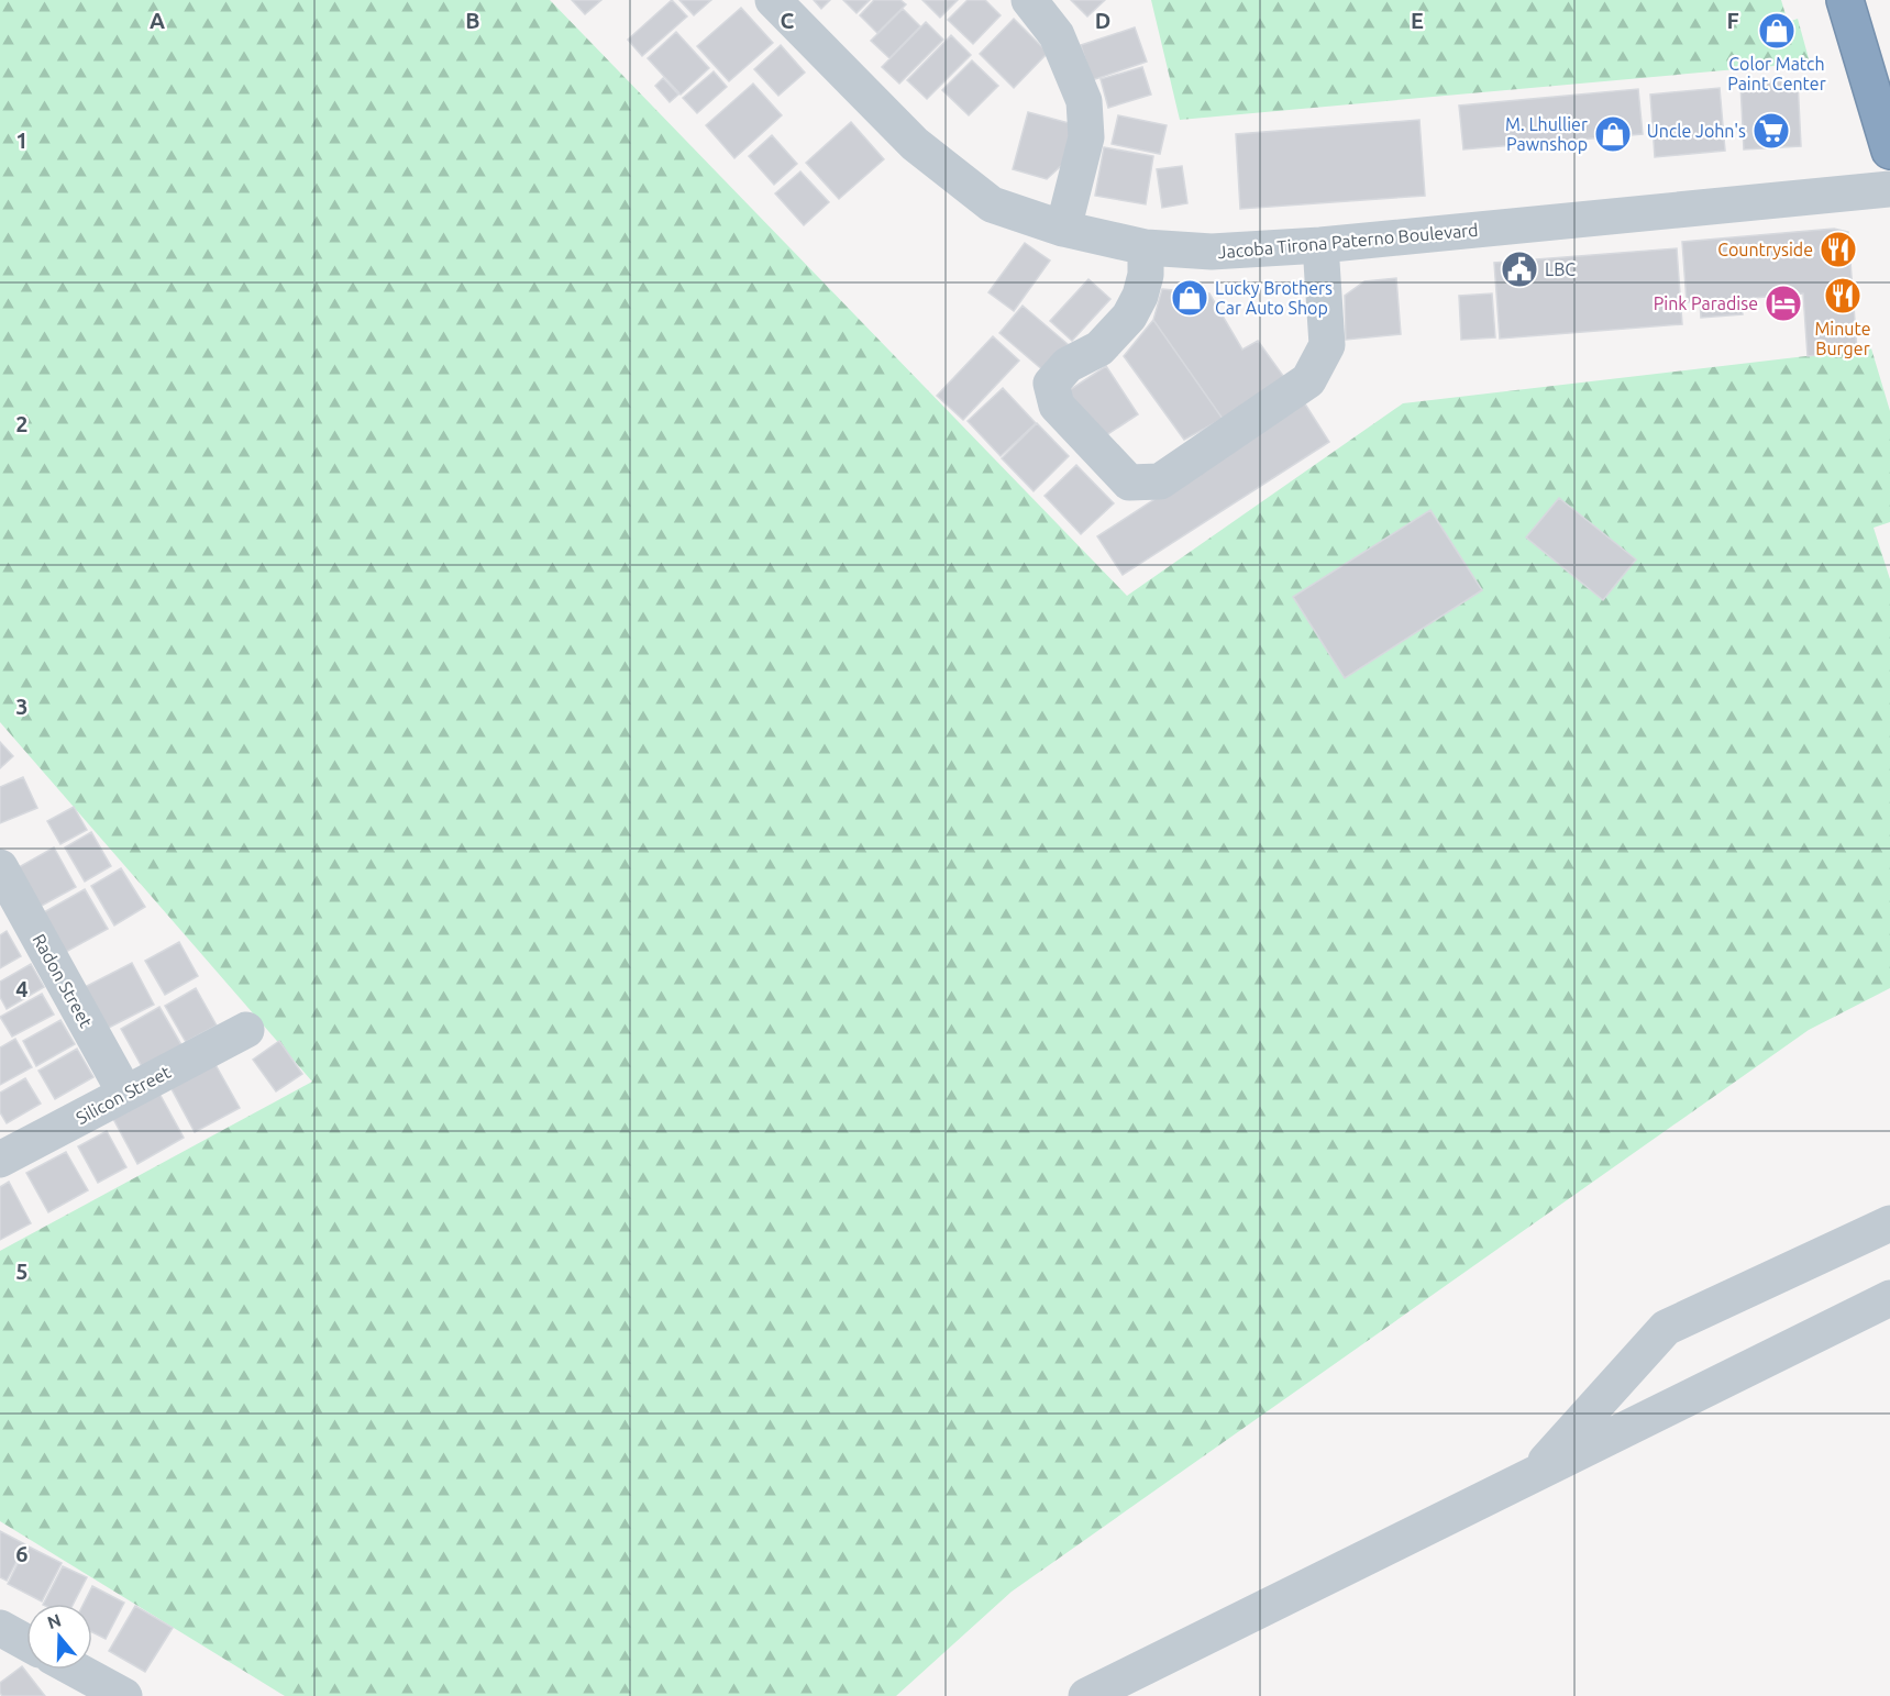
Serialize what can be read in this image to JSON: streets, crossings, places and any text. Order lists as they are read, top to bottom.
{
  "streets": {
    "street": ["Jacoba Tirona Paterno Boulevard", "Radon Street", "Silicon Street"]
  },
  "crossings": [
    ["Radon Street", "Silicon Street"]
  ],
  "places": {
    "shop": ["Color Match Paint Center", "M. Lhullier Pawnshop", "Lucky Brothers Car Auto Shop"],
    "supermarket": ["Uncle John's"],
    "restaurant": ["Countryside", "Minute Burger"],
    "public building": ["LBC"],
    "hotel": ["Pink Paradise"]
  },
  "north": "top",
  "grid": {
    "columns": [
      "A",
      "B",
      "C",
      "D",
      "E",
      "F"
    ],
    "rows": [
      "1",
      "2",
      "3",
      "4",
      "5",
      "6"
    ]
  }
}
